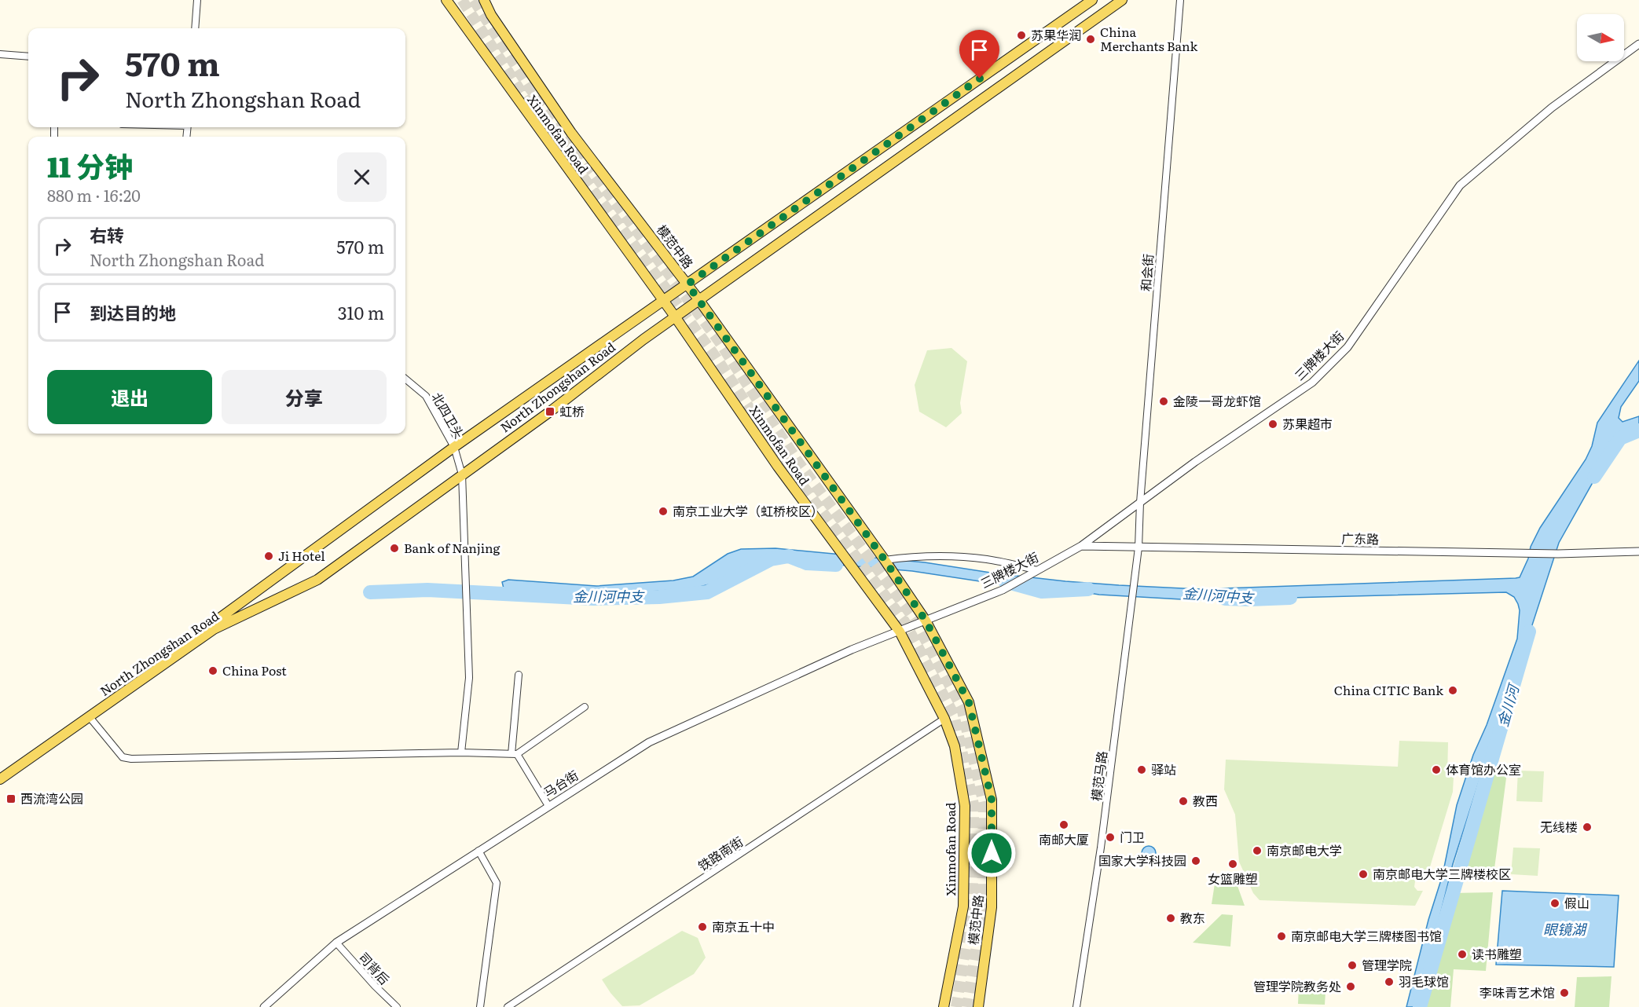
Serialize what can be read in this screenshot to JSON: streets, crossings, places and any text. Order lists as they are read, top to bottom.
{
  "streets": {
    "main road": ["Xinmofan Road", "模范中路", "North Zhongshan Road"],
    "street": [
      "和会街",
      "三牌楼大街",
      "北四卫头",
      "广东路",
      "模范马路",
      "马台街",
      "铁路南街",
      "司背后"
    ]
  },
  "crossings": [
    ["Xinmofan Road", "三牌楼大街"],
    ["Xinmofan Road", "North Zhongshan Road"],
    ["Xinmofan Road", "马台街"],
    ["Xinmofan Road", "铁路南街"],
    ["模范中路", "三牌楼大街"],
    ["模范中路", "North Zhongshan Road"],
    ["和会街", "三牌楼大街"],
    ["和会街", "广东路"],
    ["和会街", "模范马路"],
    ["三牌楼大街", "广东路"],
    ["三牌楼大街", "马台街"],
    ["North Zhongshan Road", "北四卫头"],
    ["广东路", "模范马路"],
    ["马台街", "司背后"]
  ],
  "water": ["金川河中支", "金川河", "眼镜湖"],
  "places": {
    "other": [
      "苏果华润",
      "China Merchants Bank",
      "金陵一哥龙虾馆",
      "苏果超市",
      "南京工业大学（虹桥校区）",
      "Bank of Nanjing",
      "Ji Hotel",
      "China Post",
      "China CITIC Bank",
      "驿站",
      "体育馆办公室",
      "教西",
      "南邮大厦",
      "无线楼",
      "门卫",
      "南京邮电大学",
      "国家大学科技园",
      "女篮雕塑",
      "南京邮电大学三牌楼校区",
      "假山",
      "教东",
      "南京五十中",
      "南京邮电大学三牌楼图书馆",
      "读书雕塑",
      "管理学院",
      "羽毛球馆",
      "管理学院教务处",
      "李味青艺术馆"
    ],
    "transit": ["虹桥", "西流湾公园"]
  },
  "north": "right",
  "page": {
    "turn": ["570 m", "North Zhongshan Road"],
    "heading": ["11 分钟", "880 m · 16:20"],
    "list": [
      {
        "name": "右转",
        "note": "North Zhongshan Road",
        "value": "570 m"
      },
      {
        "name": "到达目的地",
        "value": "310 m"
      }
    ],
    "buttons": ["退出", "分享"]
  }
}
